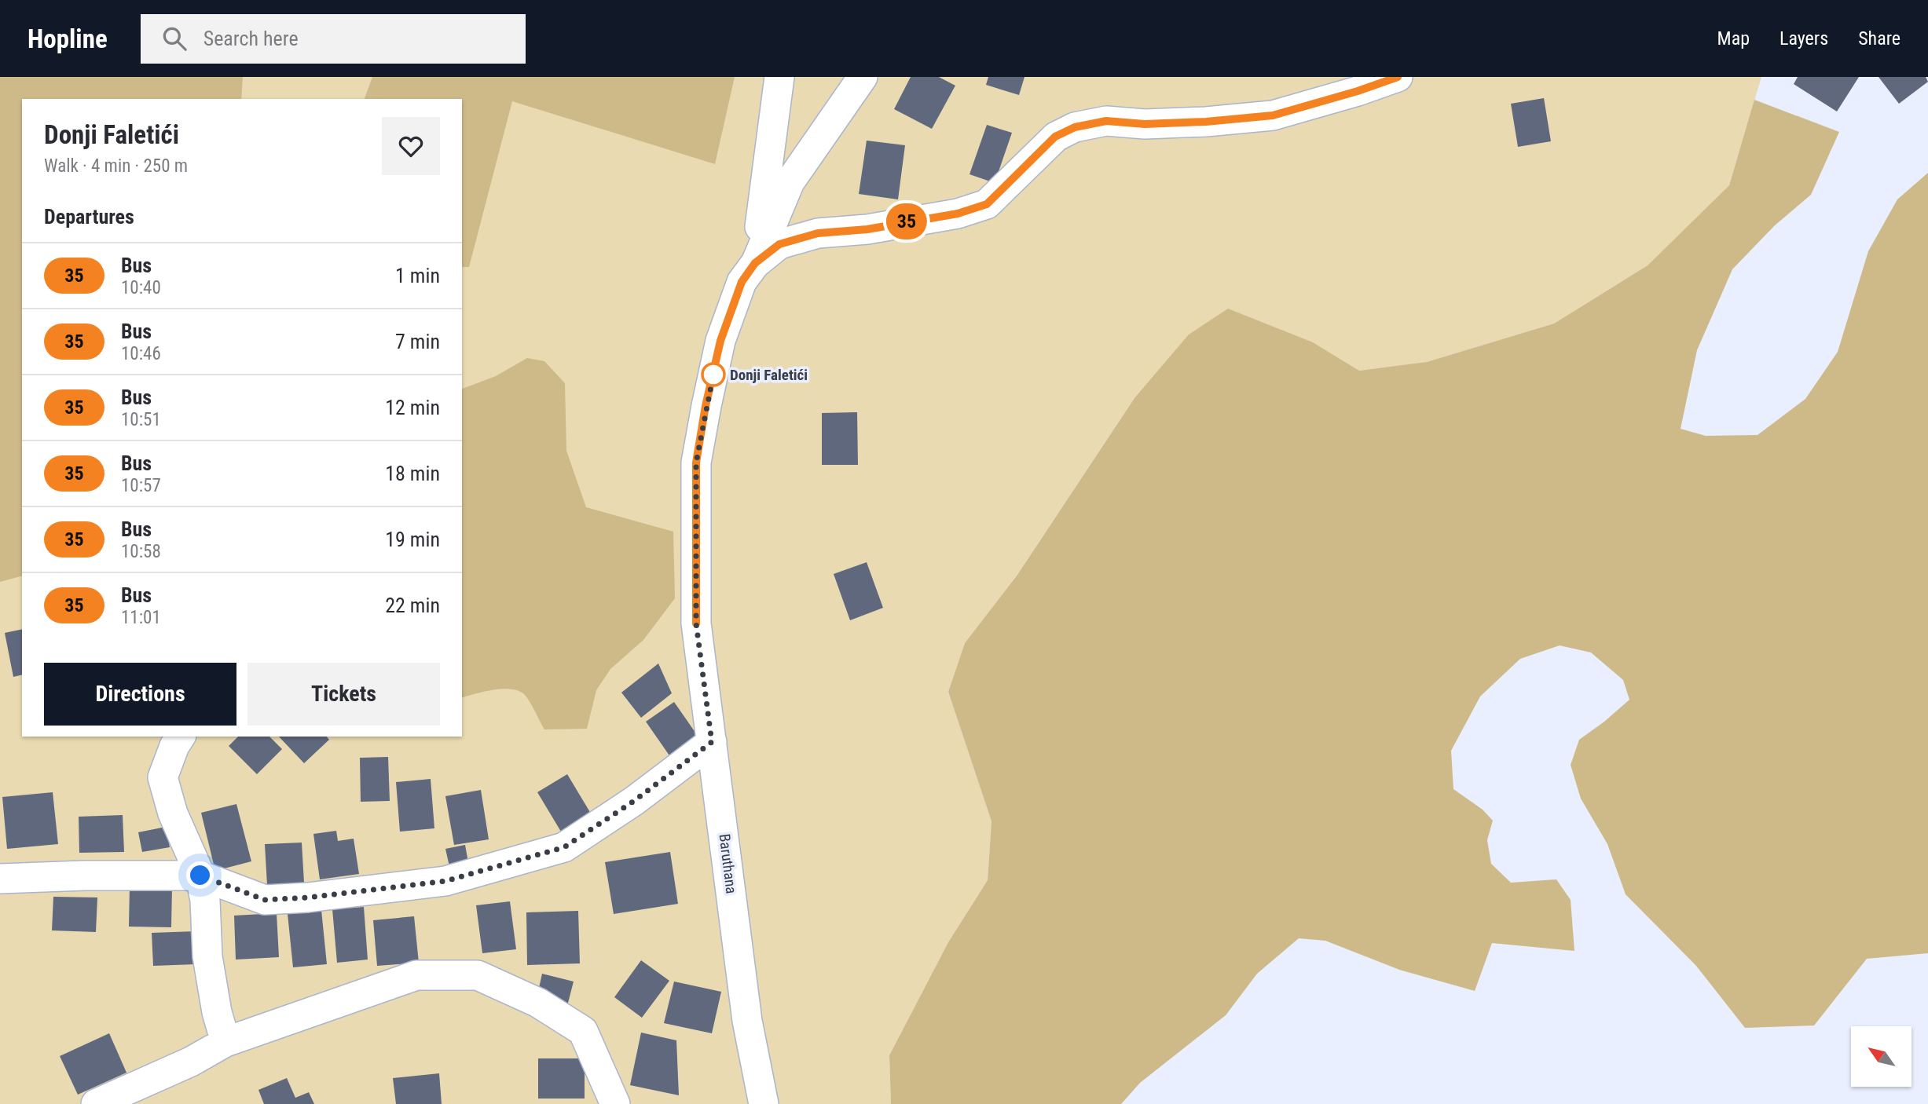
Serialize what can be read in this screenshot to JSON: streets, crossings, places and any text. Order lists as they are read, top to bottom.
{
  "streets": {
    "street": ["Baruthana"]
  },
  "places": ["Donji Faletići"],
  "lines": ["bus line 35"],
  "north": "top left",
  "page": {
    "header": "Hopline",
    "search": "Search here",
    "nav": ["Map", "Layers", "Share"],
    "on_map": "35",
    "heading": [
      ["Donji Faletići", "Walk · 4 min · 250 m"],
      "Departures"
    ],
    "list": [
      {
        "mark": "35",
        "name": "Bus",
        "note": "10:40",
        "value": "1 min"
      },
      {
        "mark": "35",
        "name": "Bus",
        "note": "10:46",
        "value": "7 min"
      },
      {
        "mark": "35",
        "name": "Bus",
        "note": "10:51",
        "value": "12 min"
      },
      {
        "mark": "35",
        "name": "Bus",
        "note": "10:57",
        "value": "18 min"
      },
      {
        "mark": "35",
        "name": "Bus",
        "note": "10:58",
        "value": "19 min"
      },
      {
        "mark": "35",
        "name": "Bus",
        "note": "11:01",
        "value": "22 min"
      }
    ],
    "buttons": ["Directions", "Tickets"]
  }
}
